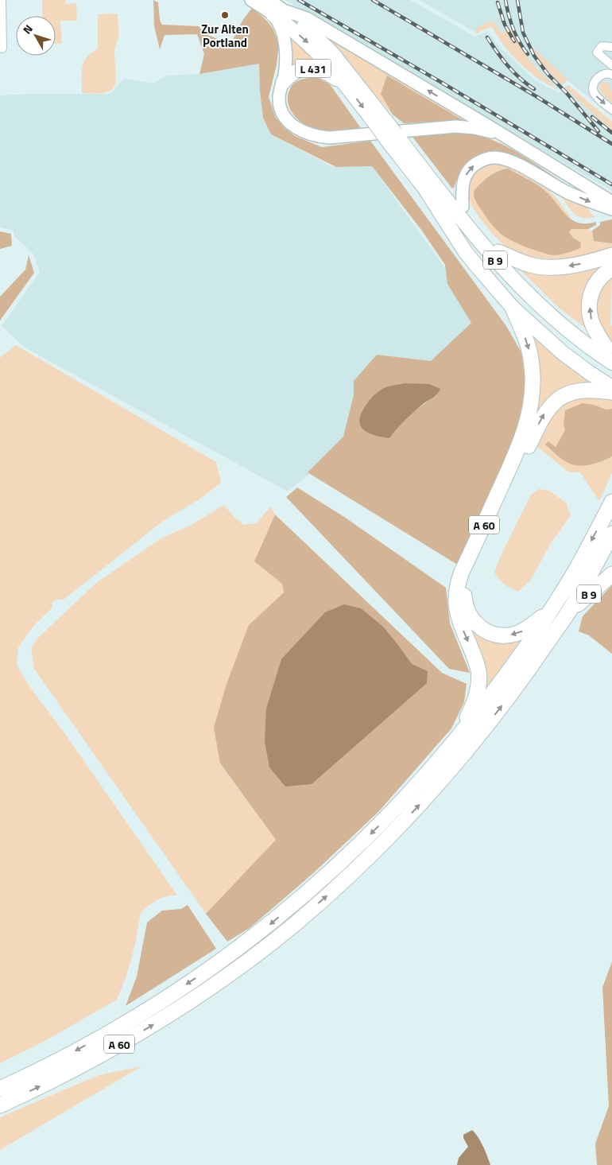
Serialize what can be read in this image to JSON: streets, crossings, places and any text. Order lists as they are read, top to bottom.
{
  "streets": {
    "highway": ["L 431", "B 9", "A 60"]
  },
  "crossings": [
    ["L 431", "B 9"],
    ["B 9", "A 60"]
  ],
  "places": ["Zur Alten Portland"],
  "north": "top left"
}
